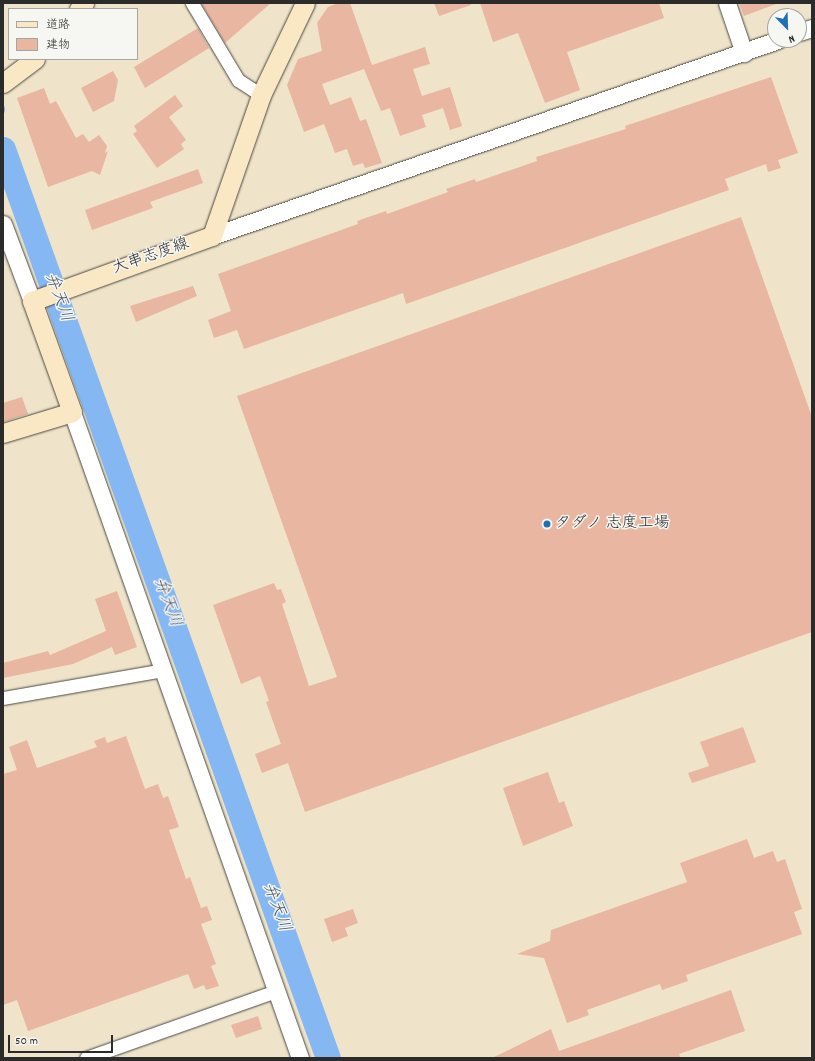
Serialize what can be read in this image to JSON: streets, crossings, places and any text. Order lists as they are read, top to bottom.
{
  "streets": {
    "main road": ["大串志度線"]
  },
  "water": ["弁天川"],
  "places": ["タダノ 志度工場"],
  "legend": ["道路", "建物"],
  "scale_bar": "50 m",
  "north": "bottom right"
}
